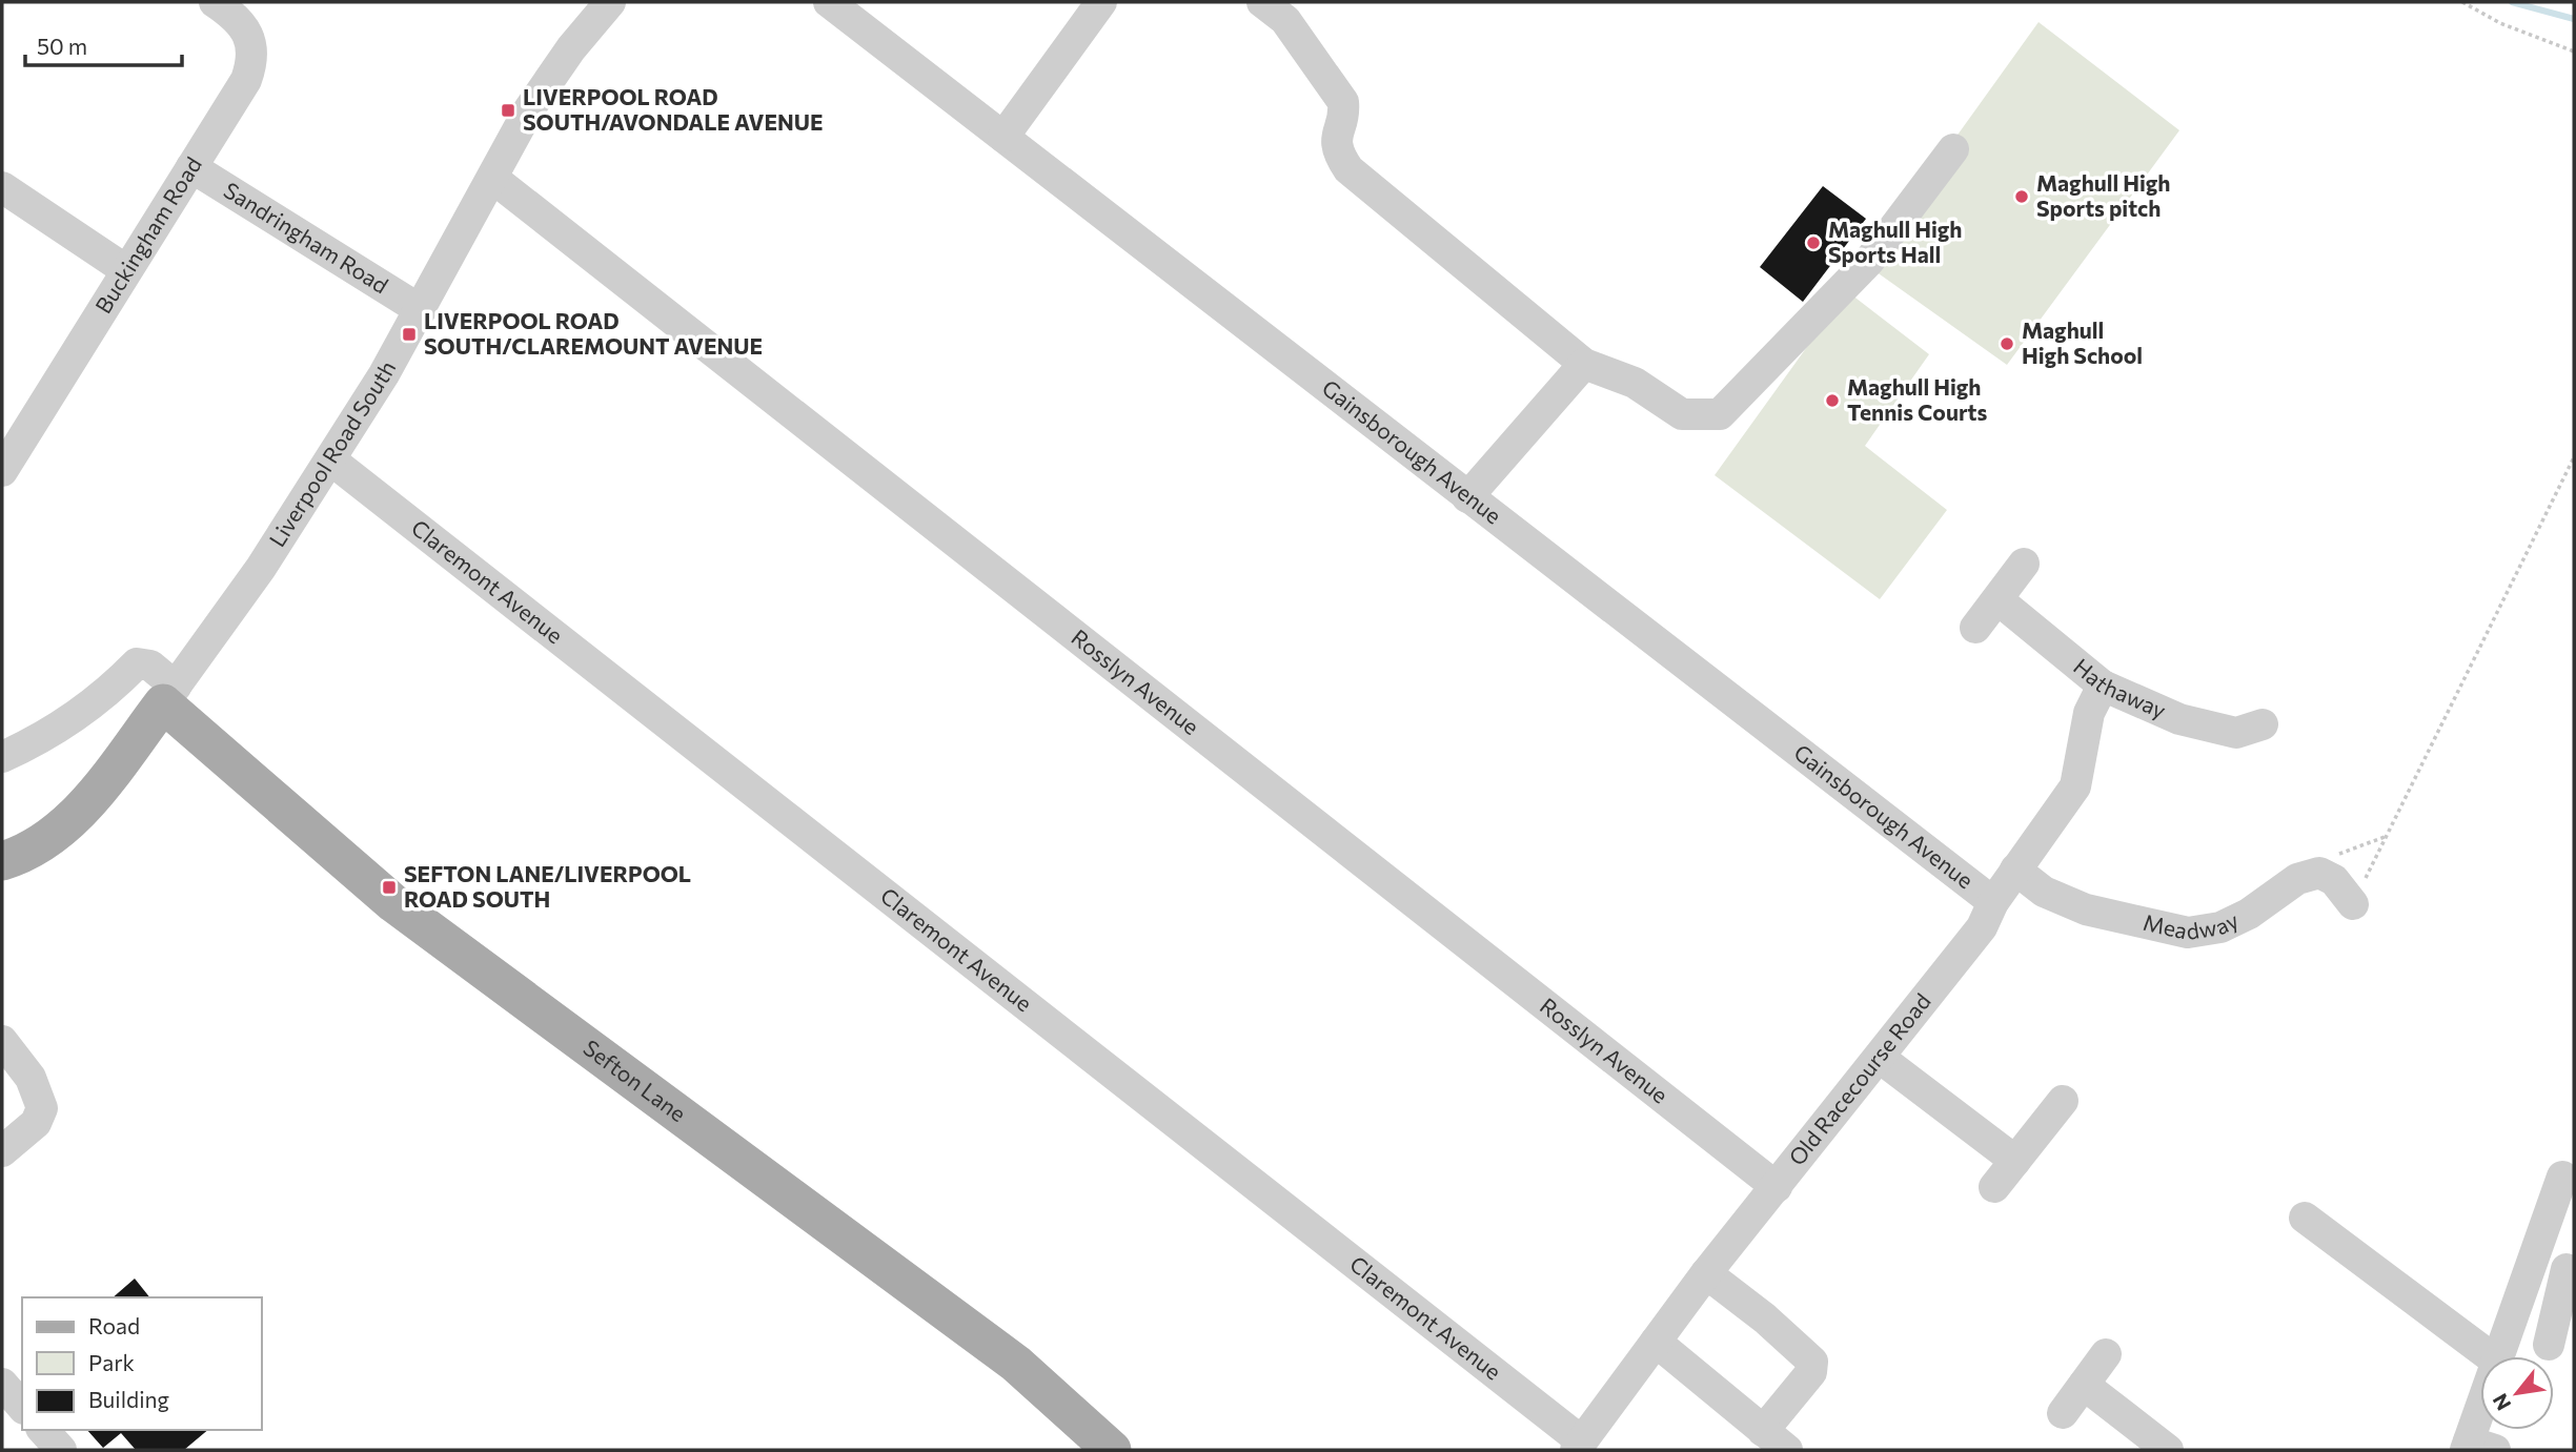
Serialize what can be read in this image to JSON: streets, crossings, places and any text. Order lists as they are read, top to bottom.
{
  "streets": {
    "main road": ["Liverpool Road South", "Sefton Lane"],
    "street": [
      "Buckingham Road",
      "Sandringham Road",
      "Gainsborough Avenue",
      "Claremont Avenue",
      "Rosslyn Avenue",
      "Hathaway",
      "Meadway",
      "Old Racecourse Road"
    ]
  },
  "crossings": [
    ["Buckingham Road", "Sandringham Road"],
    ["Sandringham Road", "Liverpool Road South"],
    ["Gainsborough Avenue", "Old Racecourse Road"],
    ["Liverpool Road South", "Claremont Avenue"],
    ["Liverpool Road South", "Rosslyn Avenue"],
    ["Liverpool Road South", "Sefton Lane"],
    ["Claremont Avenue", "Old Racecourse Road"],
    ["Rosslyn Avenue", "Old Racecourse Road"],
    ["Hathaway", "Old Racecourse Road"],
    ["Meadway", "Old Racecourse Road"]
  ],
  "places": {
    "transit": ["LIVERPOOL ROAD SOUTH/AVONDALE AVENUE", "LIVERPOOL ROAD SOUTH/CLAREMOUNT AVENUE", "SEFTON LANE/LIVERPOOL ROAD SOUTH"],
    "other": [
      "Maghull High Sports pitch",
      "Maghull High Sports Hall",
      "Maghull High School",
      "Maghull High Tennis Courts"
    ]
  },
  "legend": ["Road", "Park", "Building"],
  "scale_bar": "50 m",
  "north": "bottom left"
}
